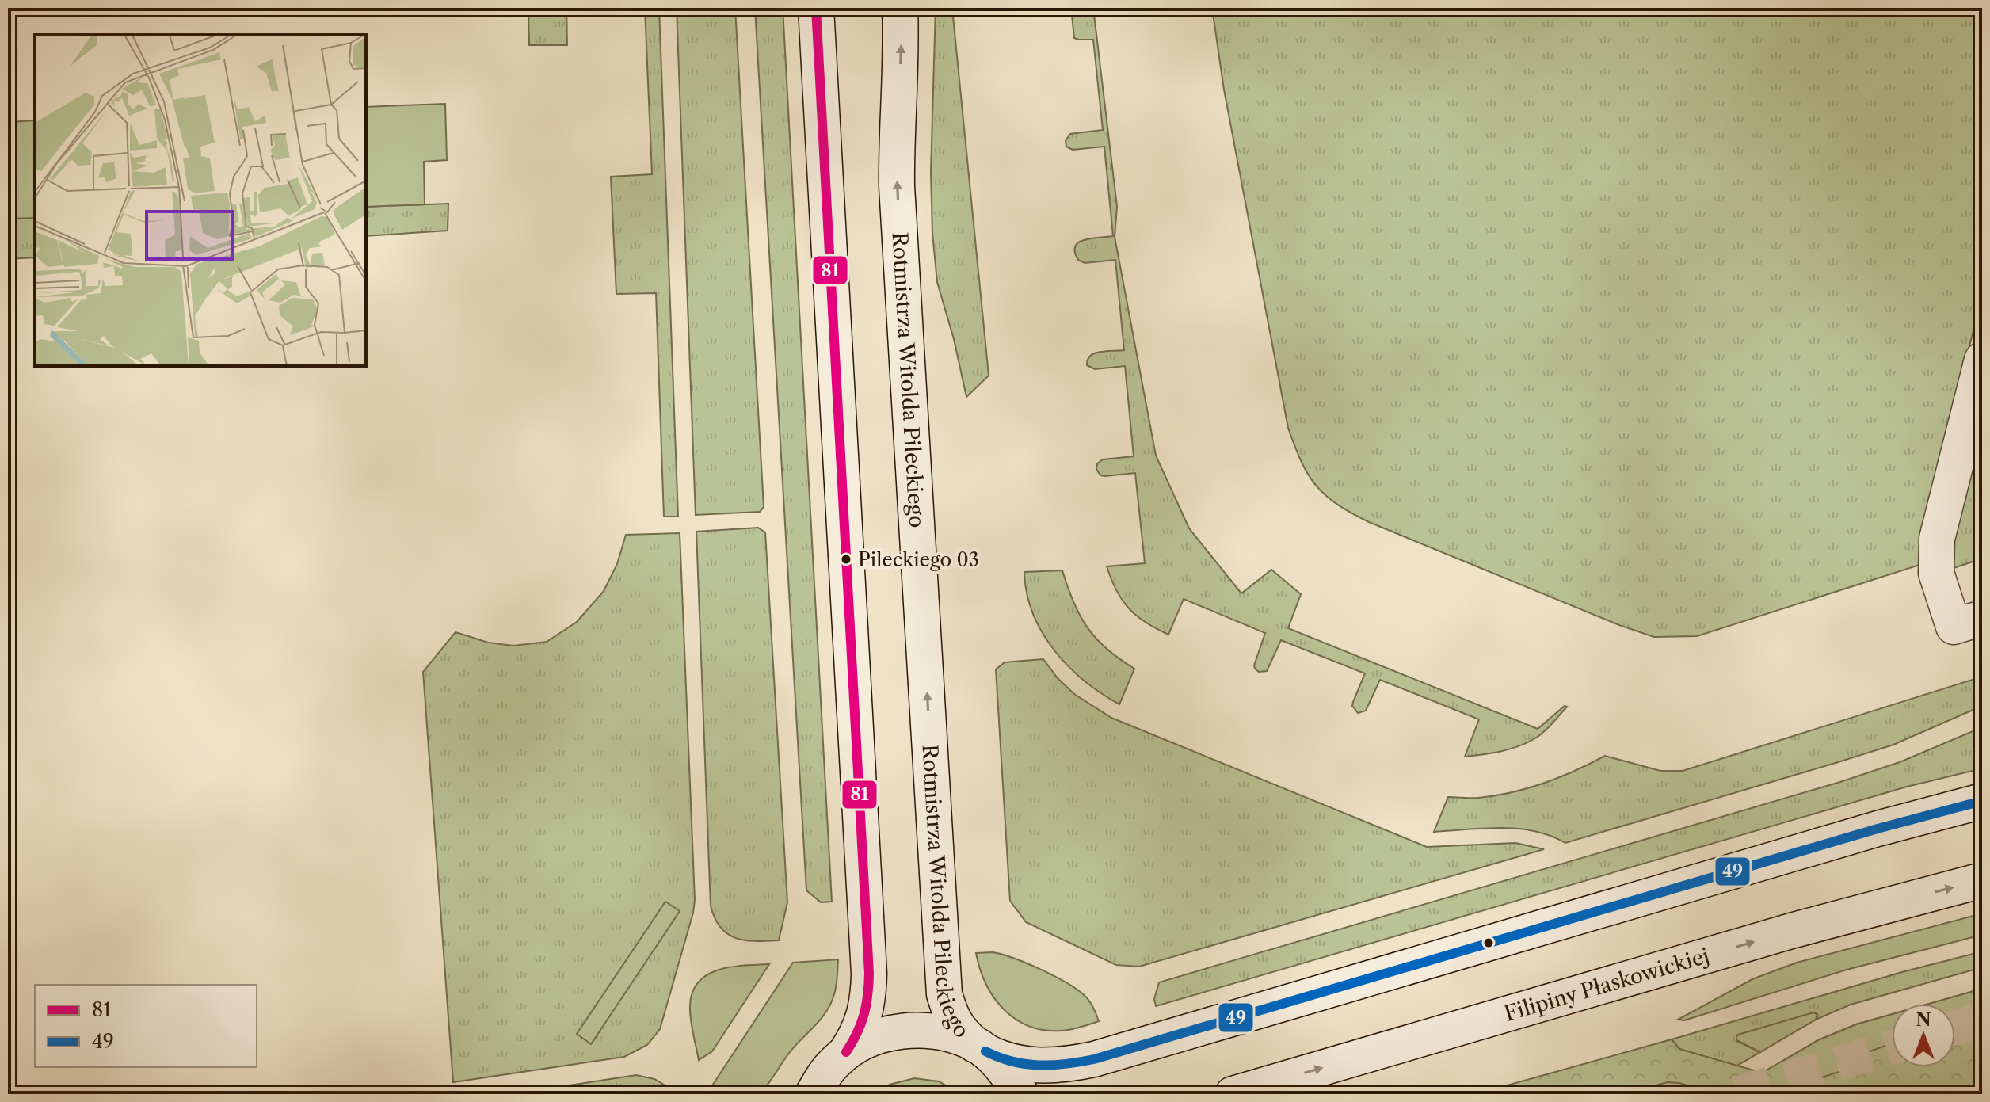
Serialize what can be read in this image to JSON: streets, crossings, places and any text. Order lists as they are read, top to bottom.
{
  "streets": {
    "main road": ["Rotmistrza Witolda Pileckiego", "Filipiny Płaskowickiej"]
  },
  "places": ["Pileckiego 03"],
  "lines": ["transit line 81", "transit line 49"],
  "legend": ["81", "49"],
  "north": "top"
}
